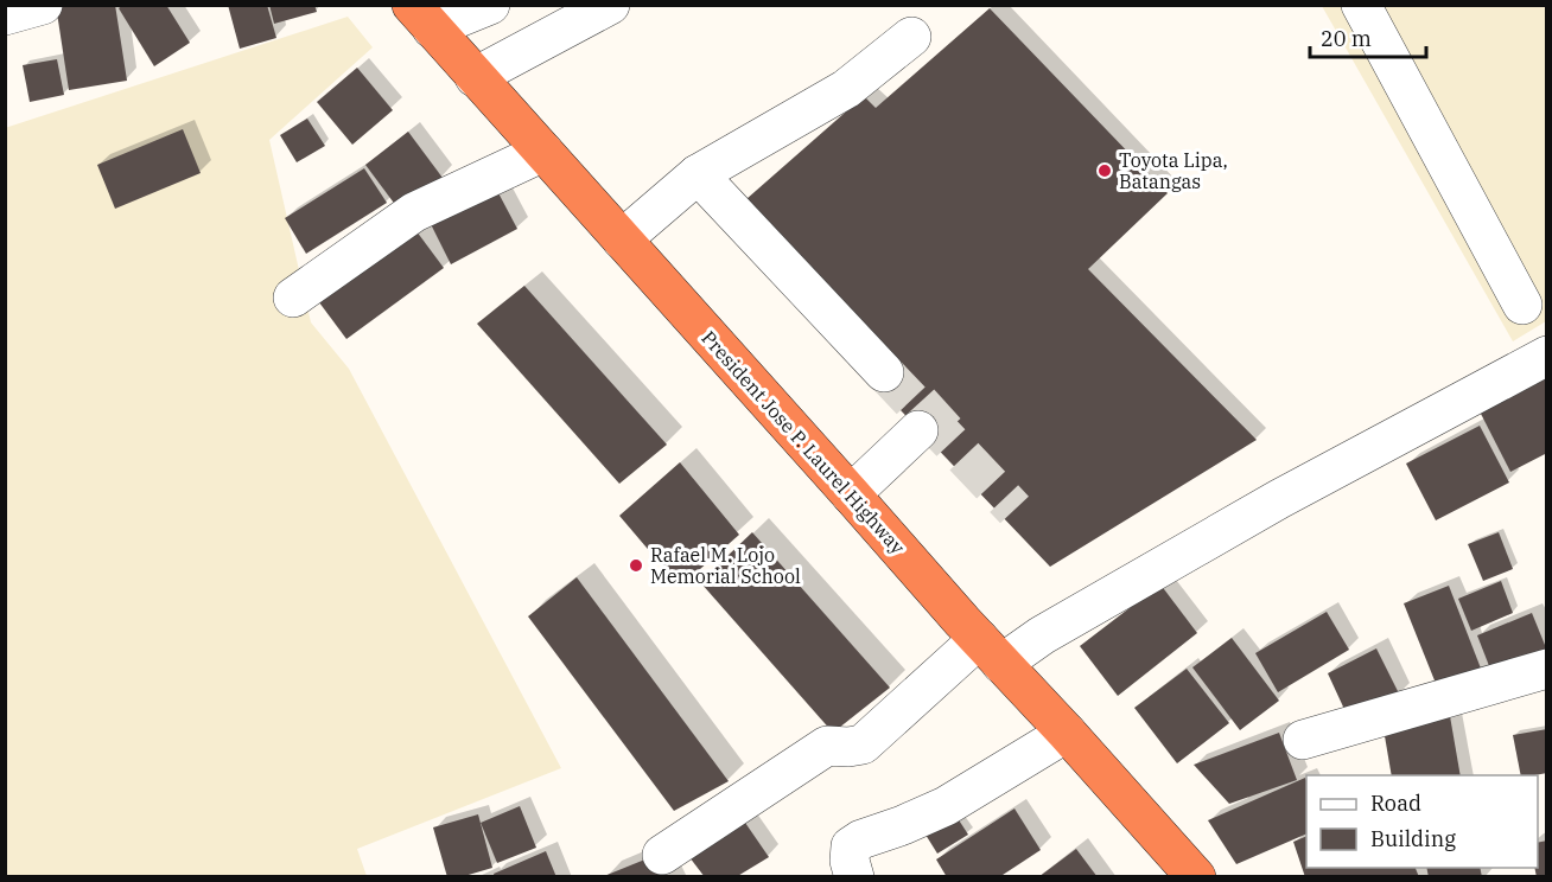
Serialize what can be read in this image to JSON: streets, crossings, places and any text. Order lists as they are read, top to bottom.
{
  "streets": {
    "highway": ["President Jose P. Laurel Highway"]
  },
  "places": ["Toyota Lipa, Batangas", "Rafael M. Lojo Memorial School"],
  "legend": ["Road", "Building"],
  "scale_bar": "20 m"
}
